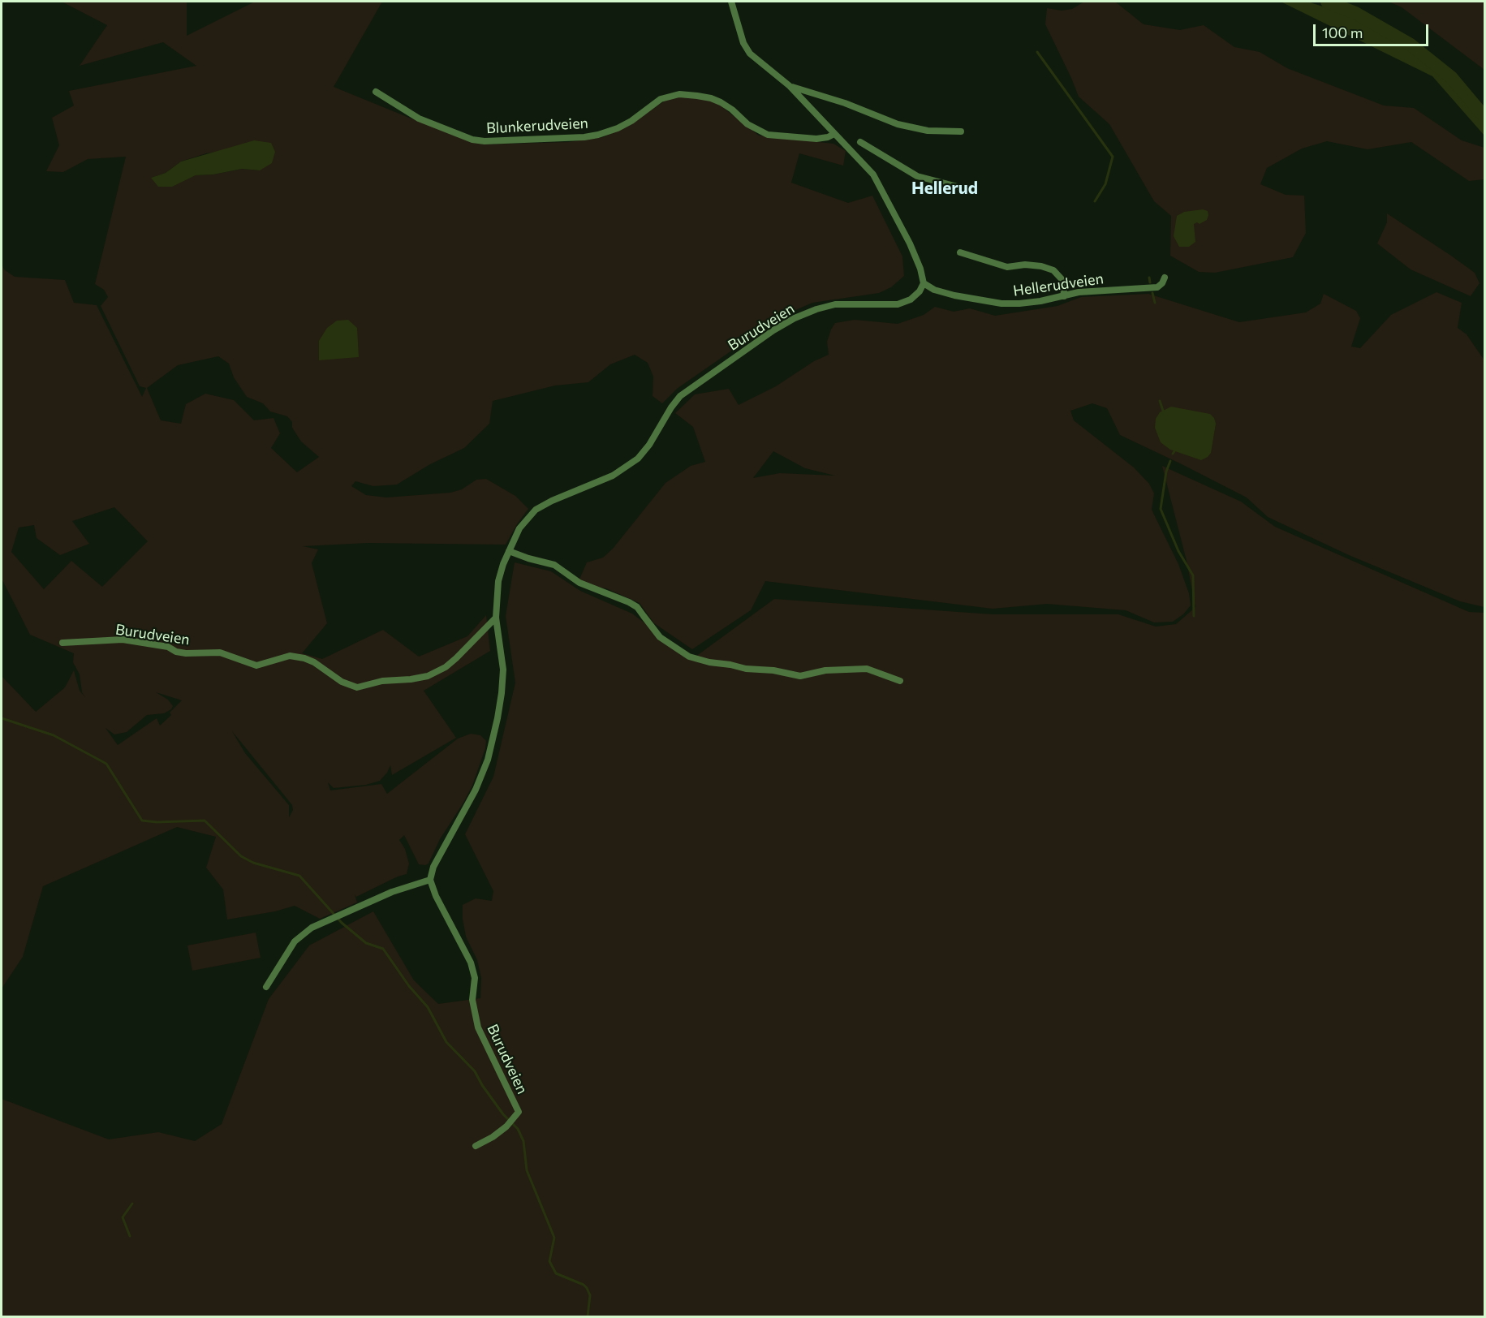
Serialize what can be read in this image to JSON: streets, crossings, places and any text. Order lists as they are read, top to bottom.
{
  "streets": {
    "street": ["Blunkerudveien", "Hellerudveien", "Burudveien"]
  },
  "crossings": [
    ["Hellerudveien", "Burudveien"]
  ],
  "districts": ["Hellerud"],
  "scale_bar": "100 m"
}
